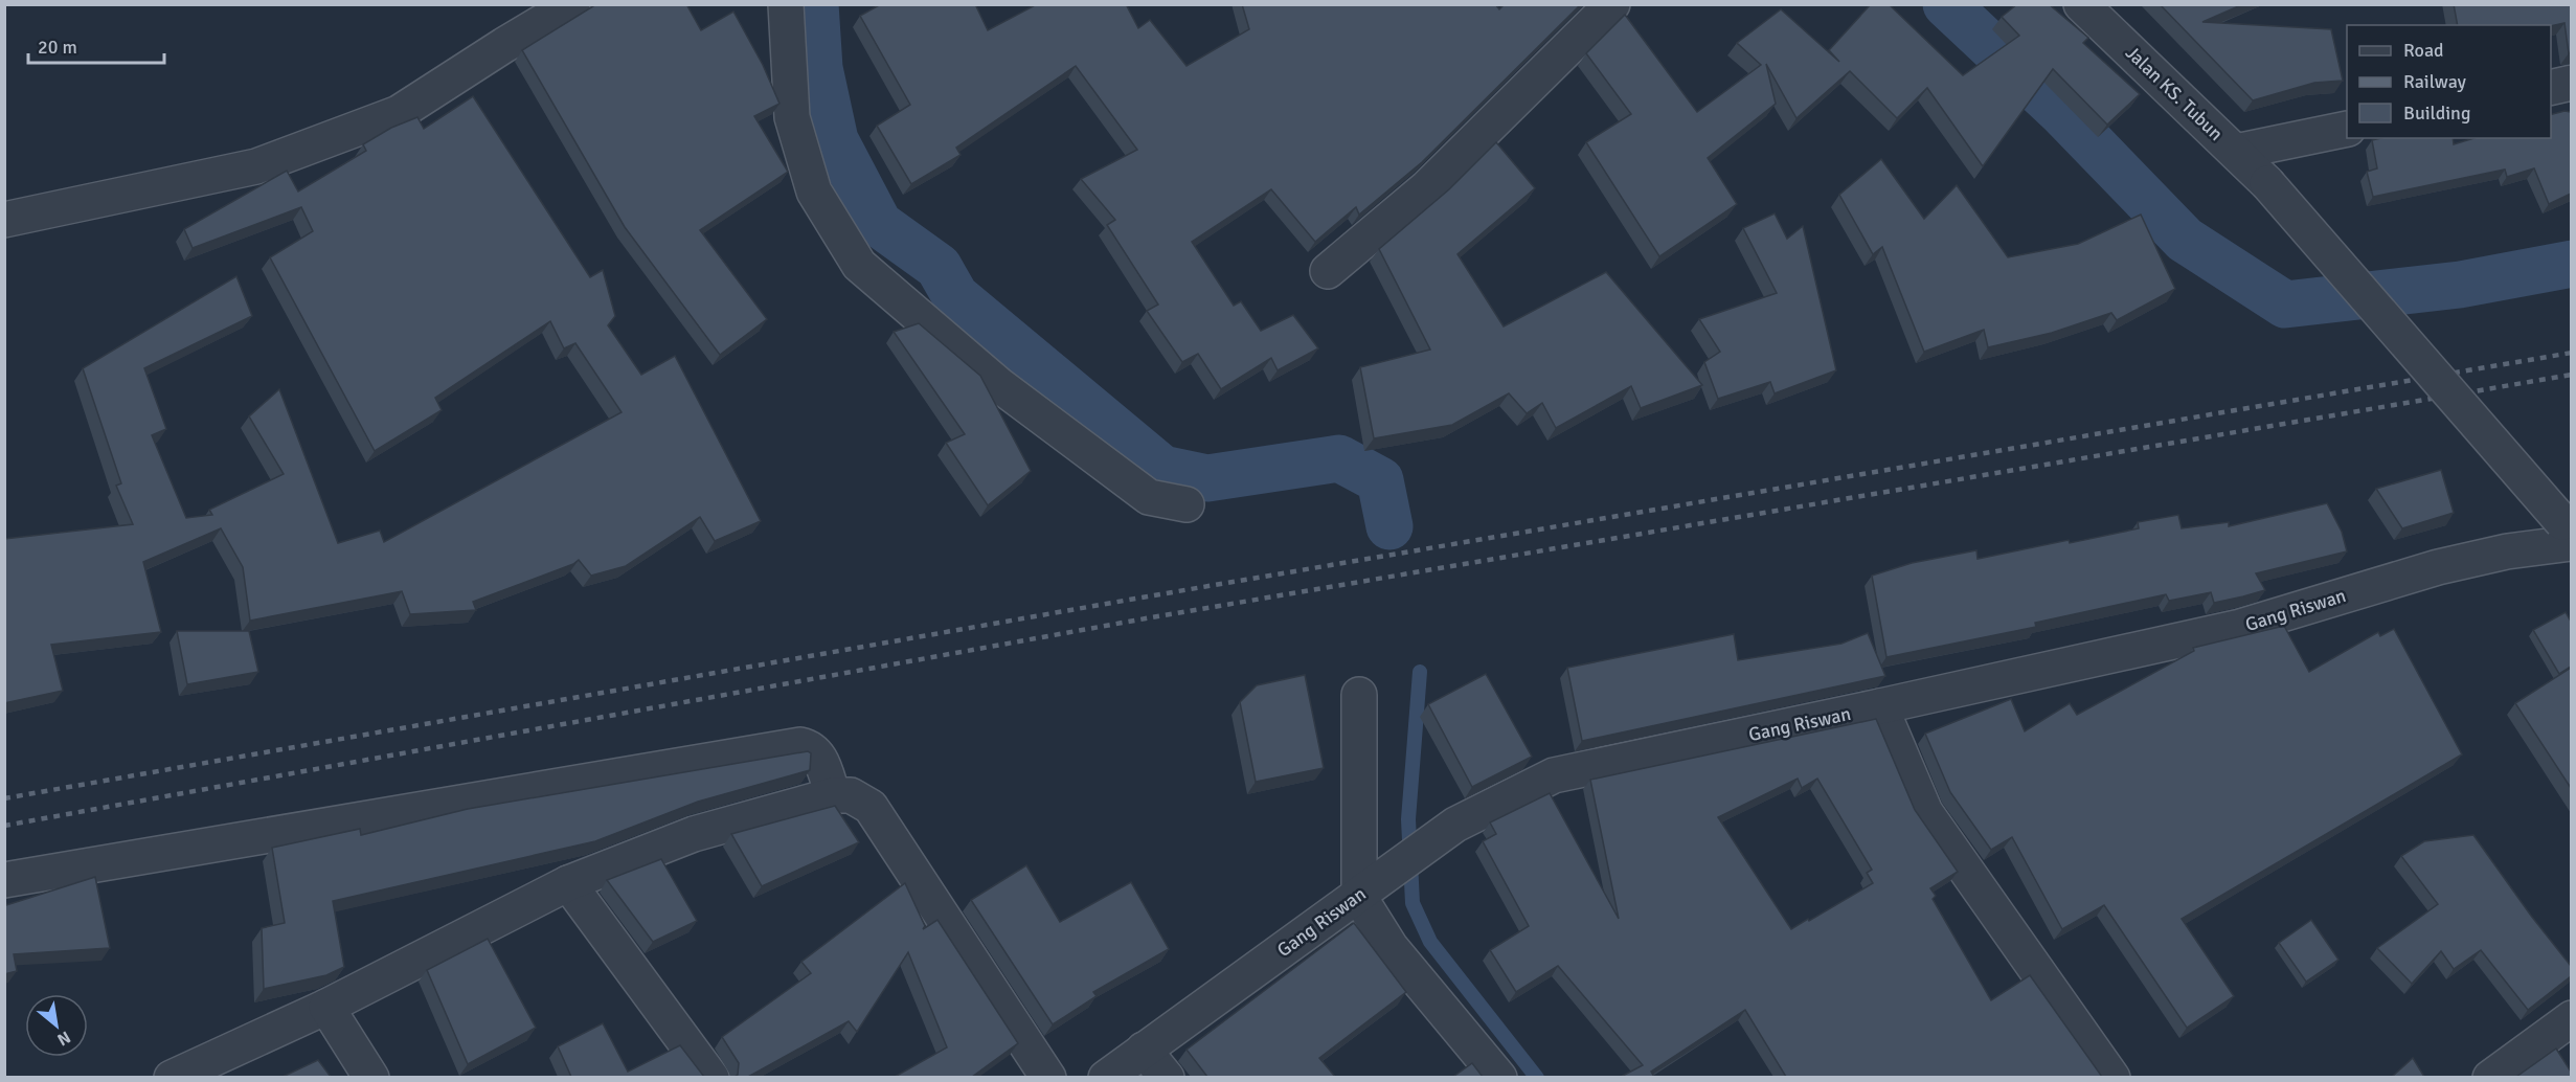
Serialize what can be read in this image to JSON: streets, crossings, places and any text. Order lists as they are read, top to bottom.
{
  "streets": {
    "street": ["Jalan KS. Tubun", "Gang Riswan"]
  },
  "crossings": [
    ["Jalan KS. Tubun", "Gang Riswan"]
  ],
  "legend": ["Road", "Railway", "Building"],
  "scale_bar": "20 m",
  "north": "bottom right"
}
